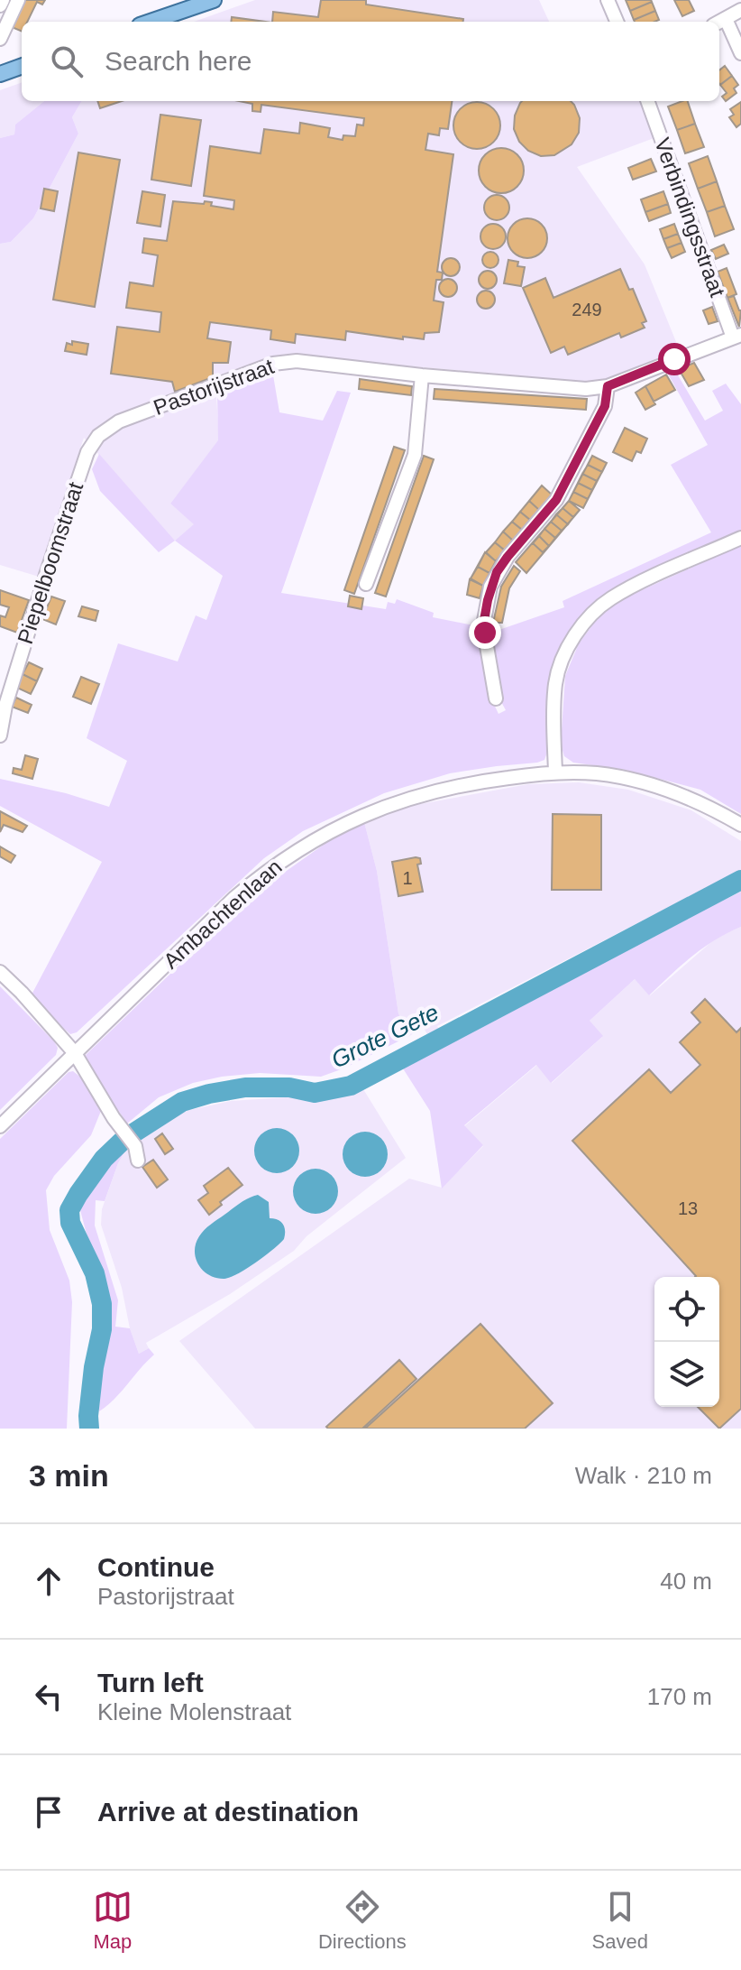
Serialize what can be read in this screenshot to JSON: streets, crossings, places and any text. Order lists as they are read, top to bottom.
{
  "streets": {
    "street": [
      "Verbindingsstraat",
      "Pastorijstraat",
      "Piepelboomstraat",
      "Ambachtenlaan"
    ]
  },
  "crossings": [
    ["Verbindingsstraat", "Pastorijstraat"],
    ["Pastorijstraat", "Piepelboomstraat"]
  ],
  "water": ["Grote Gete"],
  "house_numbers": ["249", "1", "13"],
  "page": {
    "search": "Search here",
    "heading": ["3 min", "Walk · 210 m"],
    "list": [
      ["Continue", "Pastorijstraat", "40 m"],
      ["Turn left", "Kleine Molenstraat", "170 m"],
      "Arrive at destination"
    ],
    "nav": ["Map", "Directions", "Saved"]
  }
}
